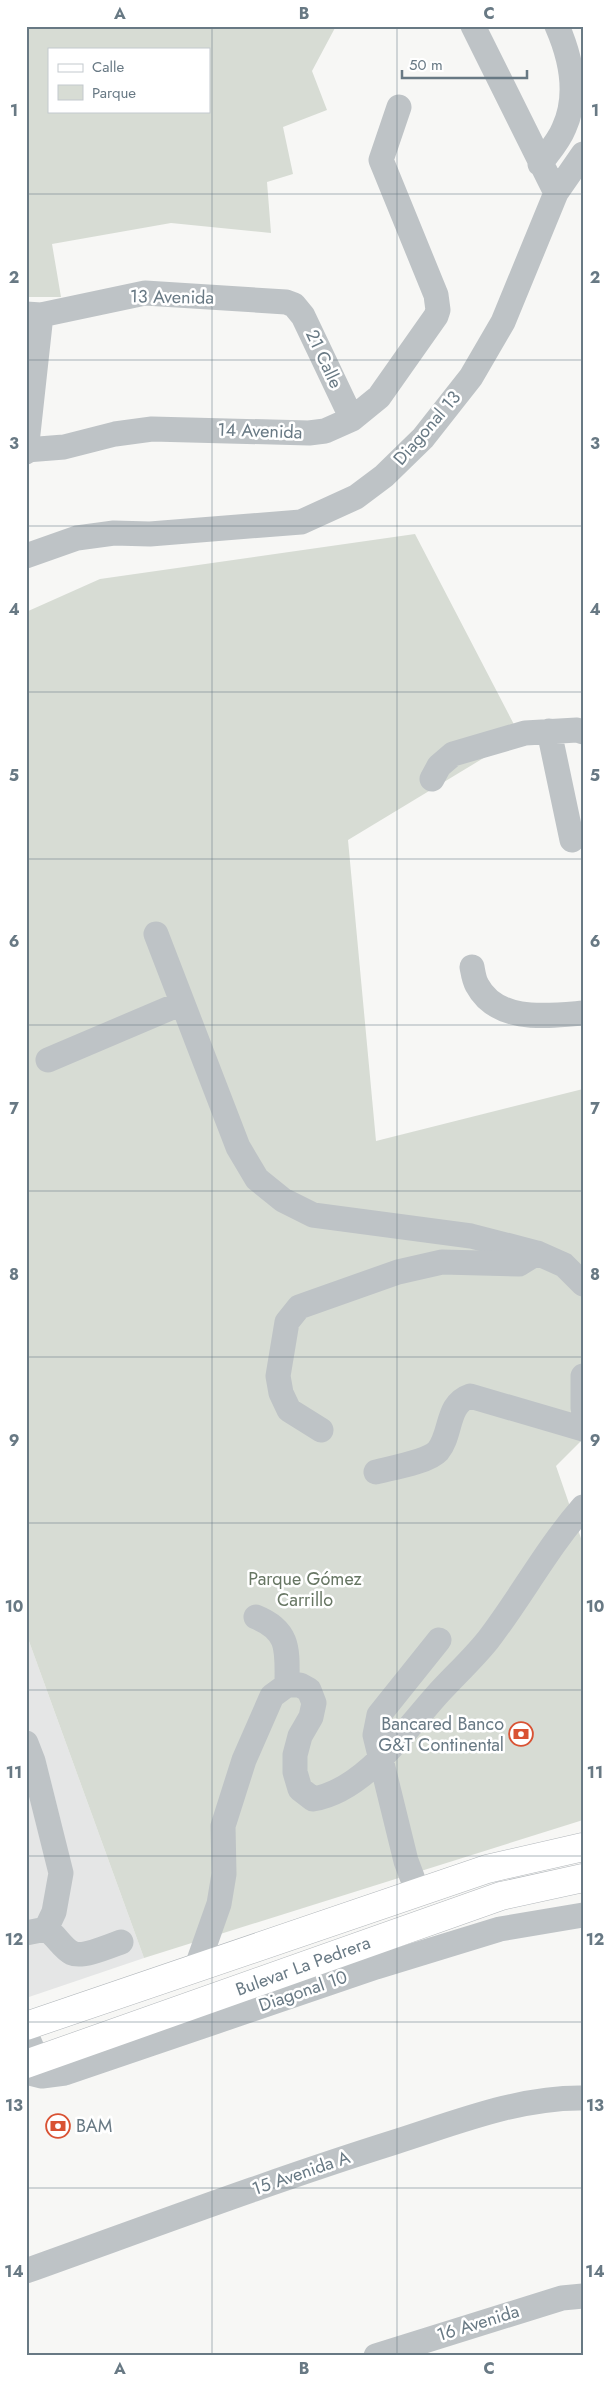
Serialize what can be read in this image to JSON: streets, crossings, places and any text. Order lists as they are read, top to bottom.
{
  "streets": {
    "main road": ["Bulevar La Pedrera"],
    "street": [
      "13 Avenida",
      "21 Calle",
      "Diagonal 13",
      "14 Avenida",
      "Diagonal 10",
      "15 Avenida A",
      "16 Avenida"
    ]
  },
  "crossings": [
    ["13 Avenida", "21 Calle"],
    ["21 Calle", "14 Avenida"],
    ["Bulevar La Pedrera", "Diagonal 10"]
  ],
  "parks": ["Parque Gómez Carrillo"],
  "places": {
    "bank": ["Bancared Banco G&T Continental", "BAM"]
  },
  "legend": ["Calle", "Parque"],
  "scale_bar": "50 m",
  "grid": {
    "columns": ["A", "B", "C"],
    "rows": [
      "1",
      "2",
      "3",
      "4",
      "5",
      "6",
      "7",
      "8",
      "9",
      "10",
      "11",
      "12",
      "13",
      "14"
    ]
  }
}
